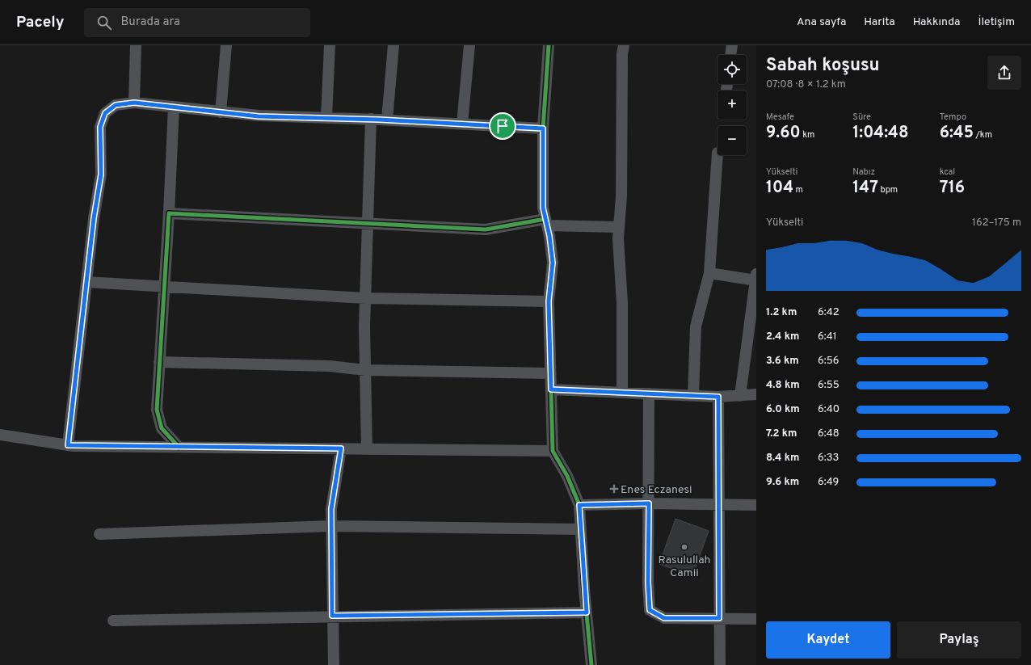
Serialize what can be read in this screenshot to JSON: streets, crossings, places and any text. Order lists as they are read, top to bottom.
{
  "places": {
    "health": ["Enes Eczanesi"],
    "other": ["Rasulullah Camii"]
  },
  "page": {
    "header": "Pacely",
    "search": "Burada ara",
    "nav": [
      "Ana sayfa",
      "Harita",
      "Hakkında",
      "İletişim"
    ],
    "heading": ["Sabah koşusu", "07:08 · 8 × 1.2 km"],
    "map_buttons": ["+", "−"],
    "stats": [
      ["Mesafe", "9.60 km"],
      ["Süre", "1:04:48"],
      ["Tempo", "6:45 /km"],
      ["Yükselti", "104 m"],
      ["Nabız", "147 bpm"],
      ["kcal", "716"]
    ],
    "chart": ["Yükselti", "162–175 m"],
    "list": [
      {
        "name": "1.2 km",
        "note": "6:42"
      },
      {
        "name": "2.4 km",
        "note": "6:41"
      },
      {
        "name": "3.6 km",
        "note": "6:56"
      },
      {
        "name": "4.8 km",
        "note": "6:55"
      },
      {
        "name": "6.0 km",
        "note": "6:40"
      },
      {
        "name": "7.2 km",
        "note": "6:48"
      },
      {
        "name": "8.4 km",
        "note": "6:33"
      },
      {
        "name": "9.6 km",
        "note": "6:49"
      }
    ],
    "buttons": ["Kaydet", "Paylaş"]
  }
}
